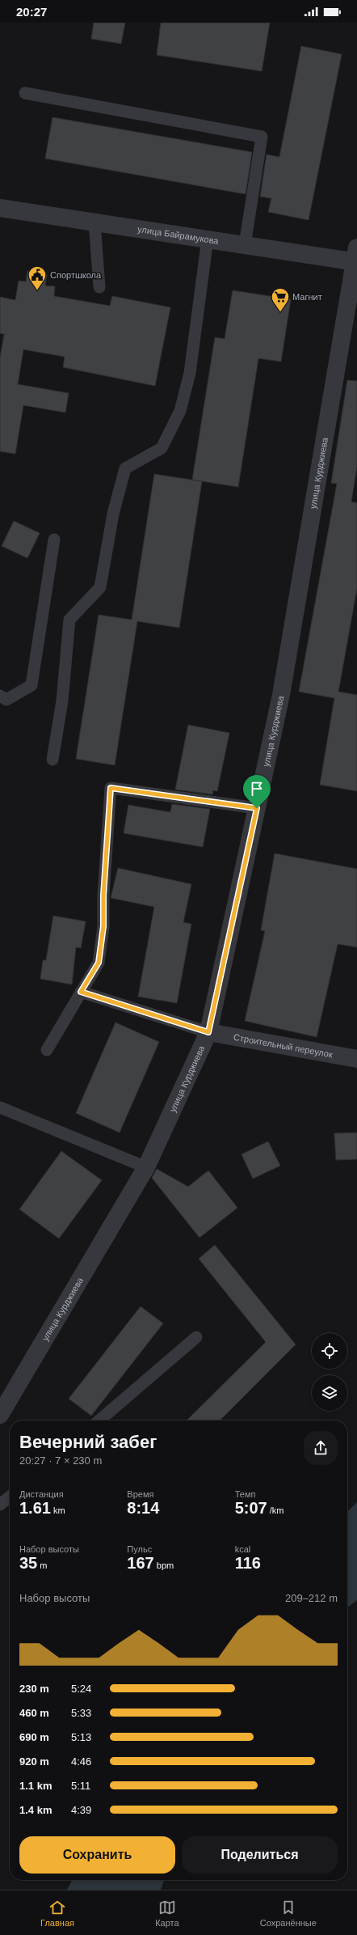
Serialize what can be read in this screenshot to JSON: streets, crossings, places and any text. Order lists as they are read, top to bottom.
{
  "streets": {
    "street": ["улица Байрамукова", "улица Курджиева", "Строительный переулок"]
  },
  "crossings": [
    ["улица Байрамукова", "улица Курджиева"],
    ["улица Курджиева", "Строительный переулок"]
  ],
  "places": {
    "public building": ["Спортшкола"],
    "supermarket": ["Магнит"]
  },
  "page": {
    "status": "20:27",
    "heading": ["Вечерний забег", "20:27 · 7 × 230 m"],
    "stats": [
      ["Дистанция", "1.61 km"],
      ["Время", "8:14"],
      ["Темп", "5:07 /km"],
      ["Набор высоты", "35 m"],
      ["Пульс", "167 bpm"],
      ["kcal", "116"]
    ],
    "chart": ["Набор высоты", "209–212 m"],
    "list": [
      {
        "name": "230 m",
        "note": "5:24"
      },
      {
        "name": "460 m",
        "note": "5:33"
      },
      {
        "name": "690 m",
        "note": "5:13"
      },
      {
        "name": "920 m",
        "note": "4:46"
      },
      {
        "name": "1.1 km",
        "note": "5:11"
      },
      {
        "name": "1.4 km",
        "note": "4:39"
      }
    ],
    "buttons": ["Сохранить", "Поделиться"],
    "tabs": ["Главная", "Карта", "Сохранённые"]
  }
}
